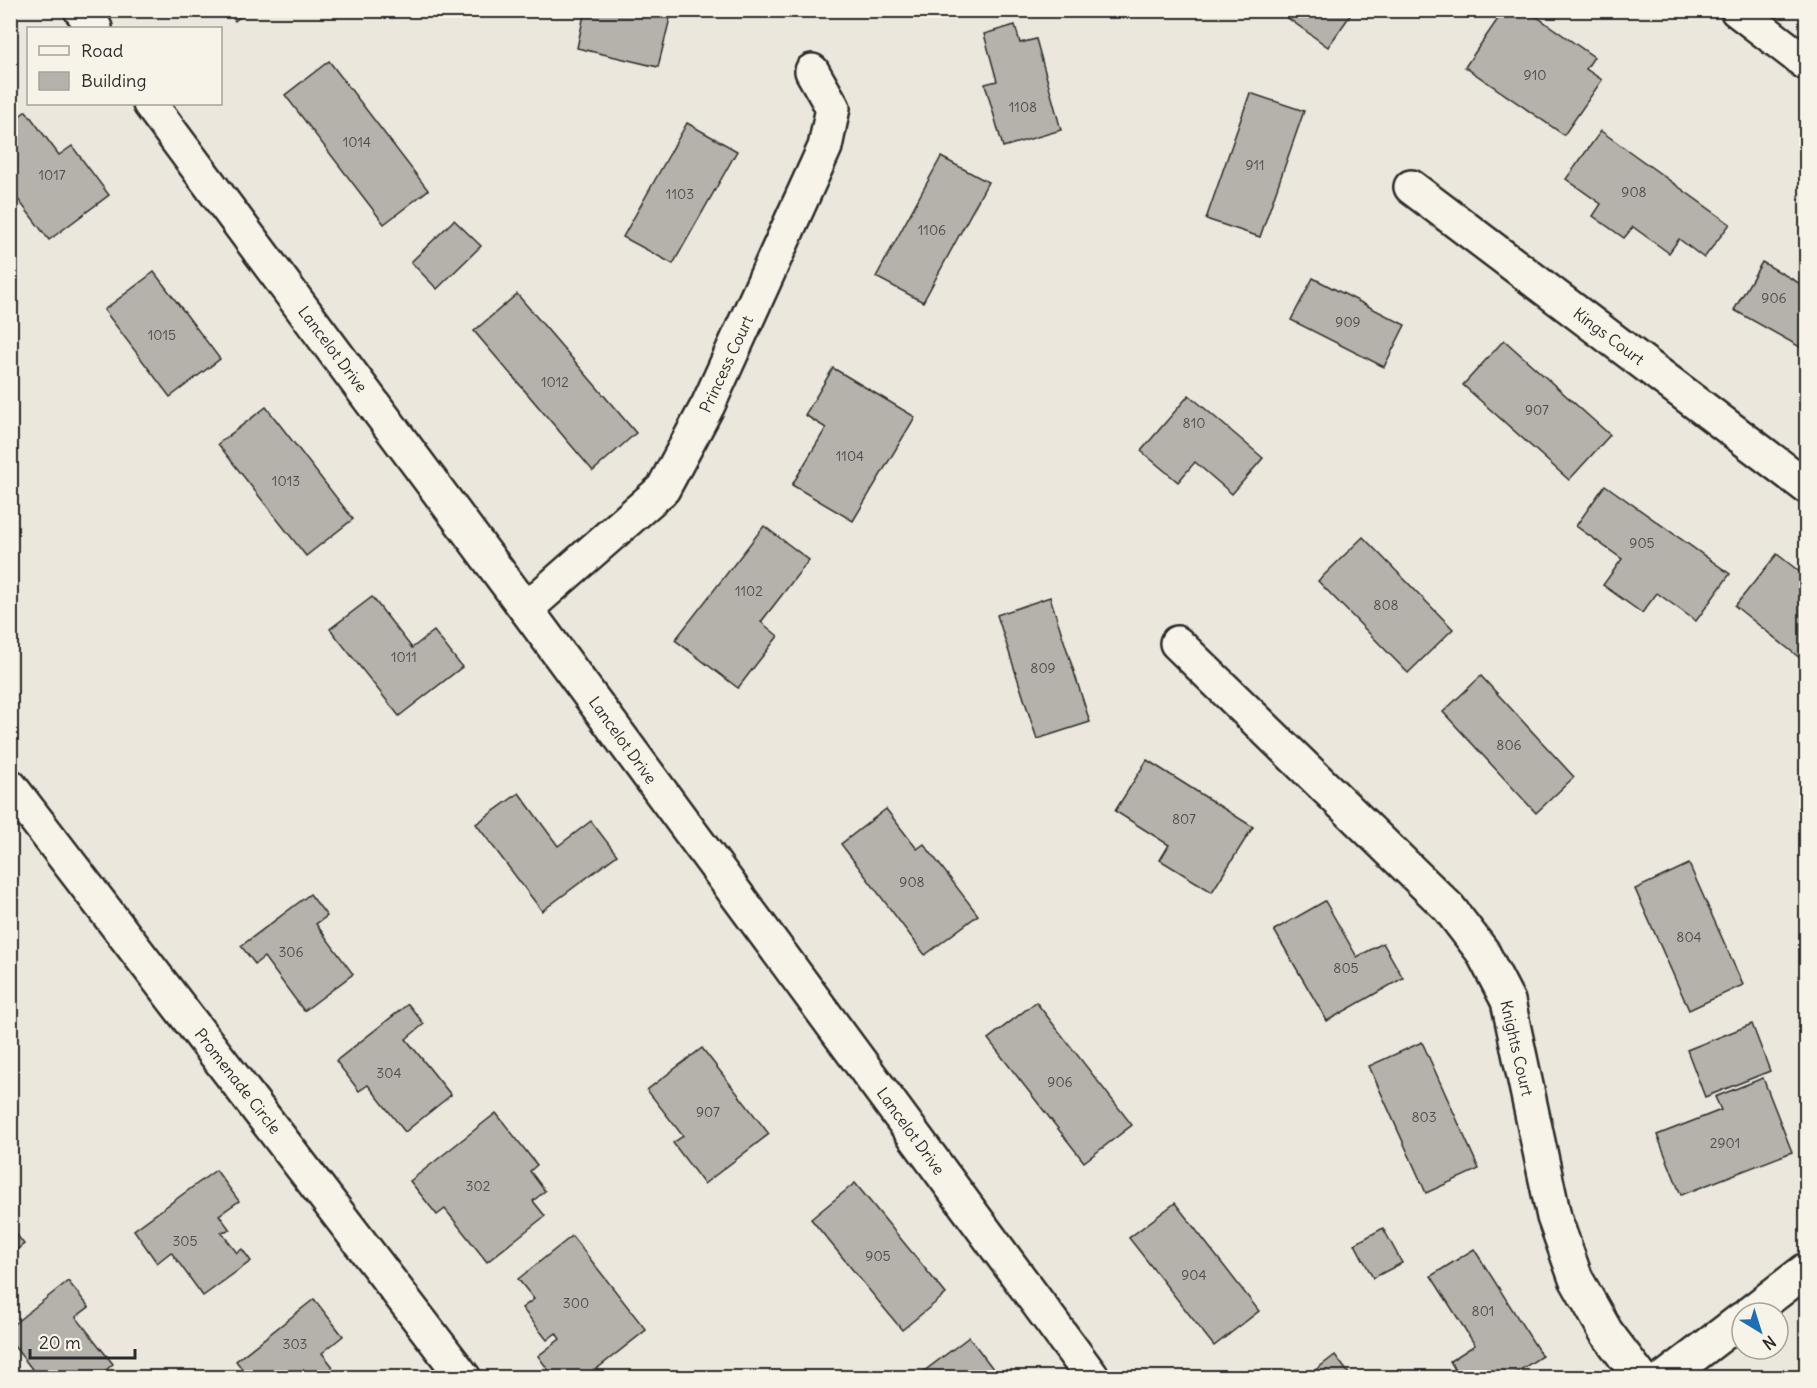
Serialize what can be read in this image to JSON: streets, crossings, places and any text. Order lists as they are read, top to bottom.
{
  "streets": {
    "street": [
      "Kings Court",
      "Lancelot Drive",
      "Princess Court",
      "Knights Court",
      "Promenade Circle"
    ]
  },
  "crossings": [
    ["Lancelot Drive", "Princess Court"]
  ],
  "house_numbers": [
    "910",
    "1108",
    "1014",
    "911",
    "1017",
    "908",
    "1103",
    "1106",
    "906",
    "909",
    "1015",
    "1012",
    "907",
    "810",
    "1104",
    "1013",
    "905",
    "1102",
    "808",
    "1011",
    "809",
    "806",
    "807",
    "908",
    "804",
    "306",
    "805",
    "304",
    "906",
    "907",
    "803",
    "2901",
    "302",
    "305",
    "905",
    "904",
    "300",
    "801",
    "303"
  ],
  "legend": ["Road", "Building"],
  "scale_bar": "20 m",
  "north": "bottom right"
}
